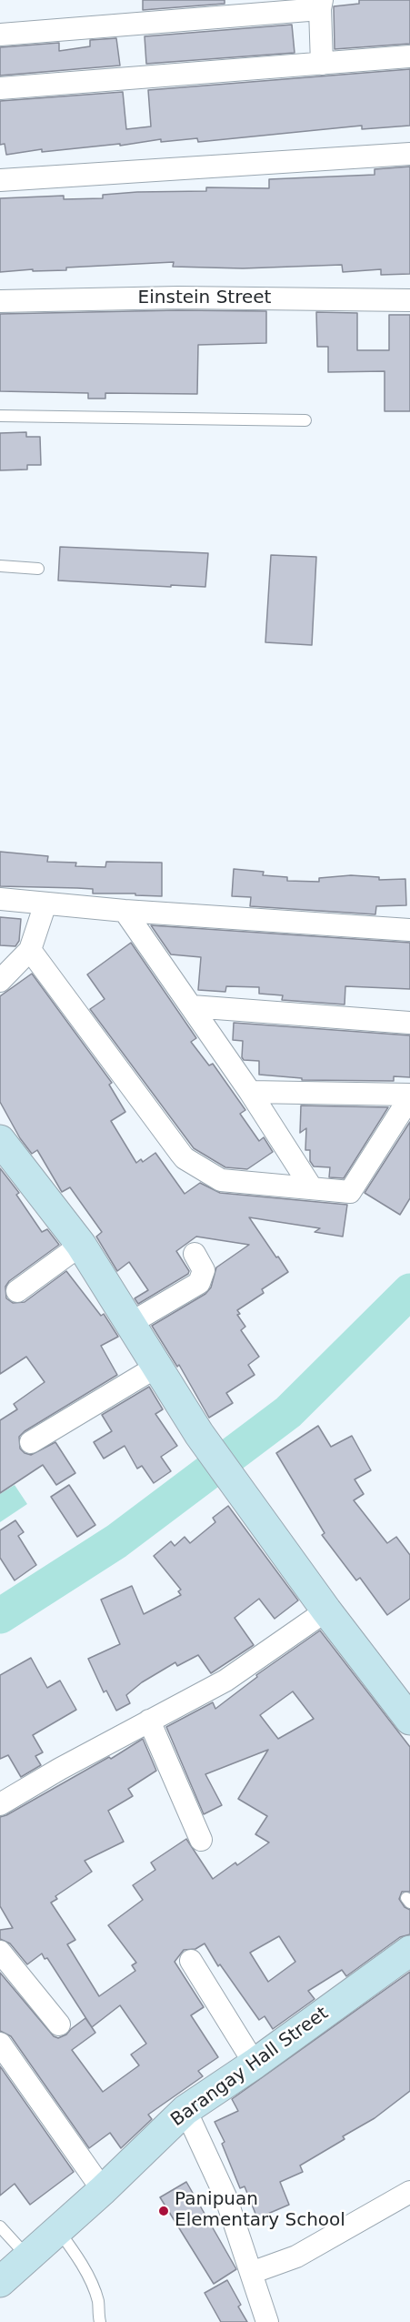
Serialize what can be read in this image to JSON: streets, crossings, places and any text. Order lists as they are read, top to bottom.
{
  "streets": {
    "main road": ["Barangay Hall Street"],
    "street": ["Einstein Street"]
  },
  "places": ["Panipuan Elementary School"]
}
